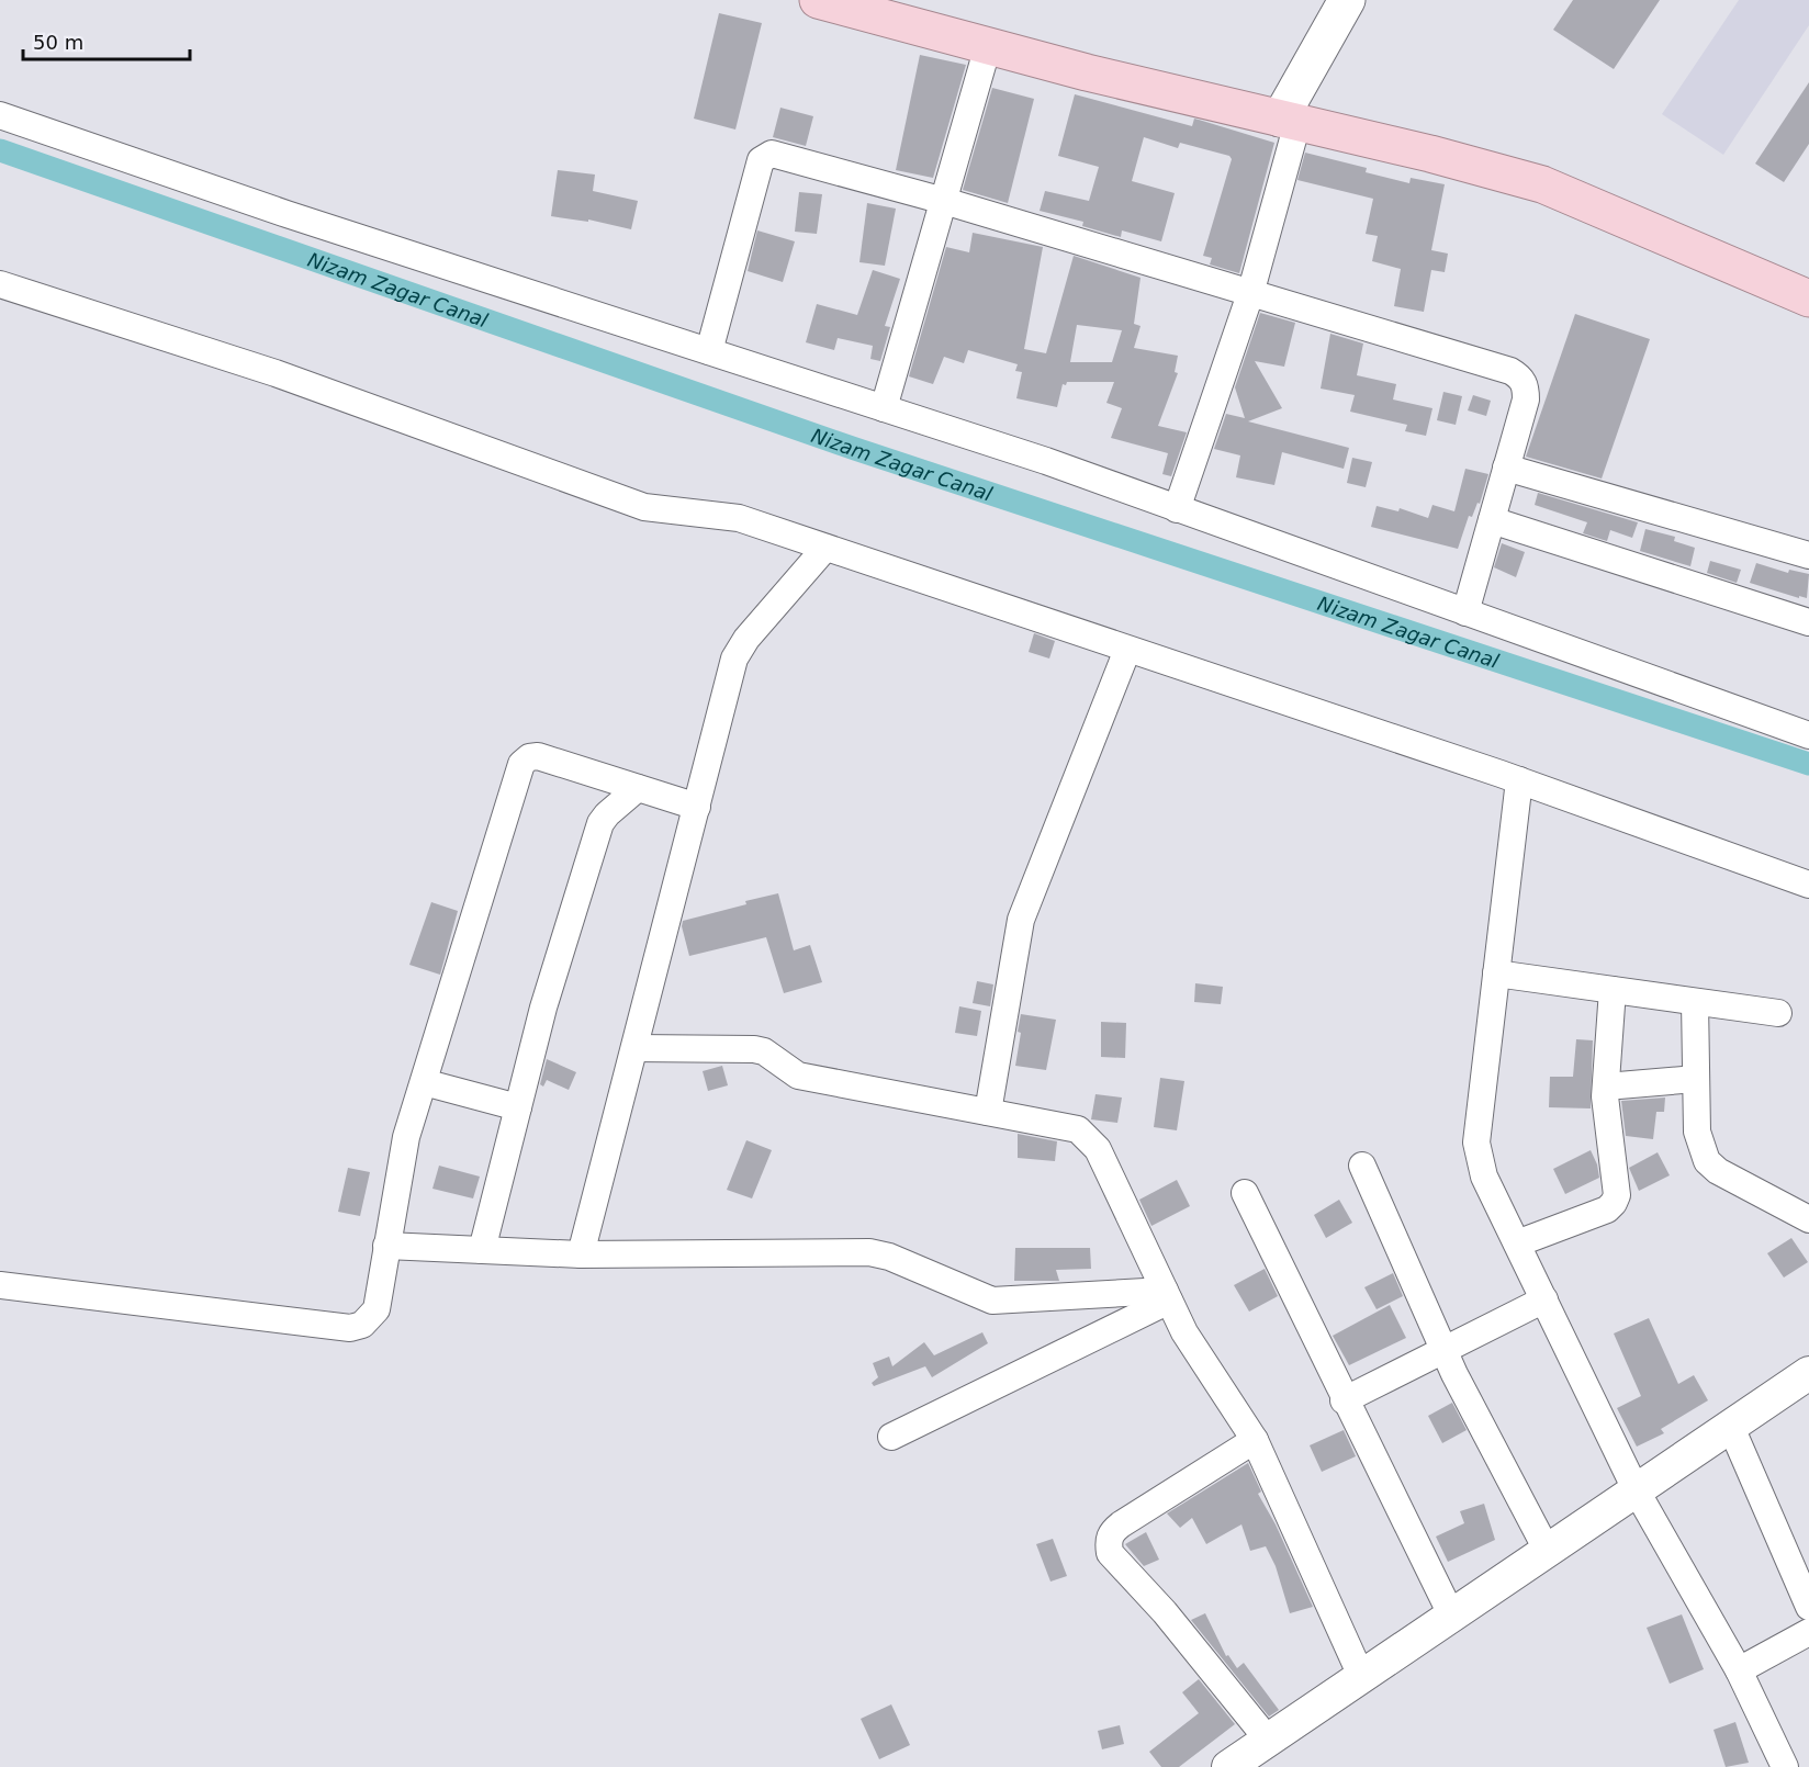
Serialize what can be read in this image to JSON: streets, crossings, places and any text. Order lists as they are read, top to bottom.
{
  "water": ["Nizam Zagar Canal"],
  "scale_bar": "50 m"
}
